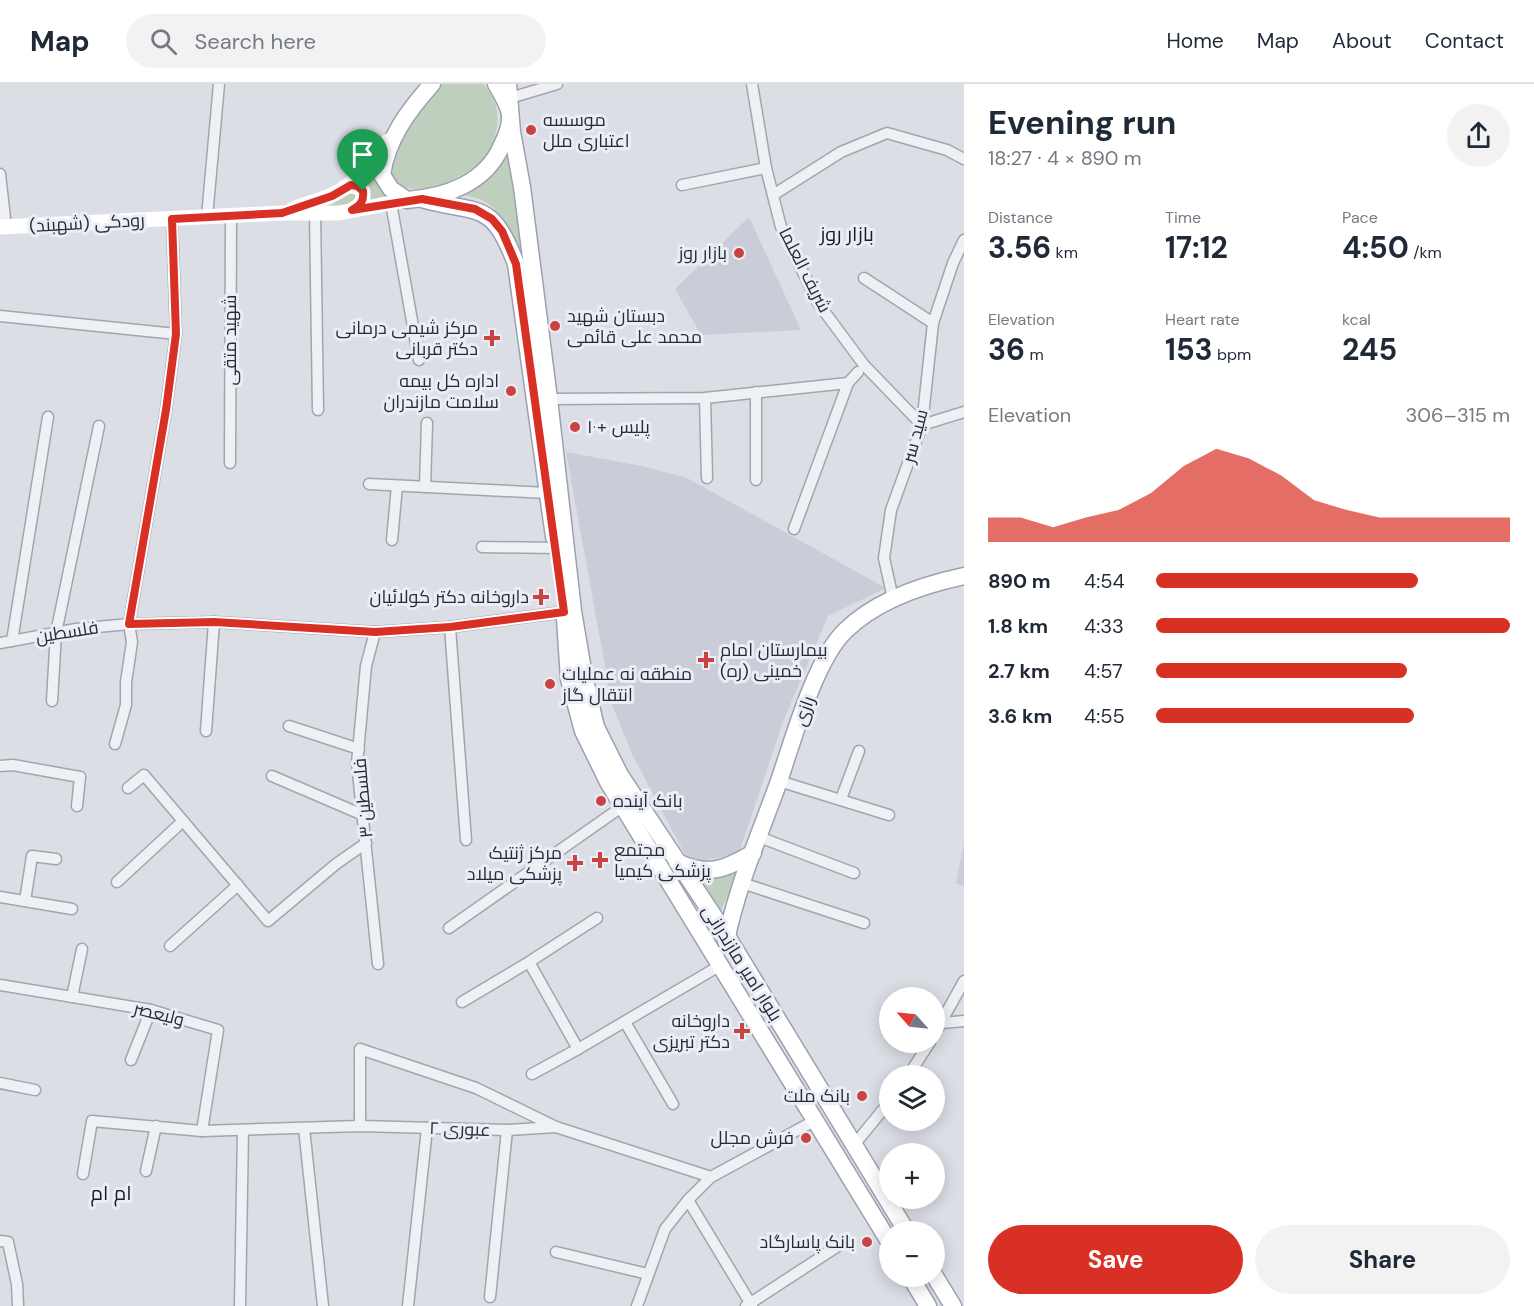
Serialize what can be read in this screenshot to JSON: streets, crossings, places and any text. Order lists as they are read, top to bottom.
{
  "streets": {
    "main road": ["رودکی (شهبند)", "رازی", "بلوار امیر مازندرانی"],
    "street": [
      "شریف العلما",
      "شهید متقی",
      "سید سر",
      "فلسطین",
      "فلسطین ۳",
      "ولیعصر",
      "عبوری ۲"
    ]
  },
  "crossings": [
    ["رودکی (شهبند)", "شهید متقی"],
    ["رودکی (شهبند)", "بلوار امیر مازندرانی"],
    ["شریف العلما", "سید سر"],
    ["سید سر", "رازی"],
    ["فلسطین", "فلسطین ۳"],
    ["فلسطین", "بلوار امیر مازندرانی"],
    ["رازی", "بلوار امیر مازندرانی"],
    ["ولیعصر", "عبوری ۲"]
  ],
  "districts": ["بازار روز", "ام ام"],
  "places": {
    "other": [
      "موسسه اعتباری ملل",
      "بازار روز",
      "دبستان شهید محمد علی قائمی",
      "اداره کل بیمه سلامت مازندران",
      "پلیس +١٠",
      "منطقه نه عملیات انتقال گاز",
      "بانک آینده",
      "بانک ملت",
      "فرش مجلل",
      "بانک پاسارگاد"
    ],
    "health": [
      "مرکز شیمی درمانی دکتر قربانی",
      "داروخانه دکتر کولائیان",
      "بیمارستان امام خمینی (ره)",
      "مجتمع پزشکی کیمیا",
      "مرکز ژنتیک پزشکی میلاد",
      "داروخانه دکتر تبریزی"
    ]
  },
  "north": "top left",
  "page": {
    "header": "Map",
    "search": "Search here",
    "nav": [
      "Home",
      "Map",
      "About",
      "Contact"
    ],
    "heading": ["Evening run", "18:27 · 4 × 890 m"],
    "stats": [
      ["Distance", "3.56 km"],
      ["Time", "17:12"],
      ["Pace", "4:50 /km"],
      ["Elevation", "36 m"],
      ["Heart rate", "153 bpm"],
      ["kcal", "245"]
    ],
    "chart": ["Elevation", "306–315 m"],
    "list": [
      {
        "name": "890 m",
        "note": "4:54"
      },
      {
        "name": "1.8 km",
        "note": "4:33"
      },
      {
        "name": "2.7 km",
        "note": "4:57"
      },
      {
        "name": "3.6 km",
        "note": "4:55"
      }
    ],
    "map_buttons": ["+", "−"],
    "buttons": ["Save", "Share"]
  }
}
